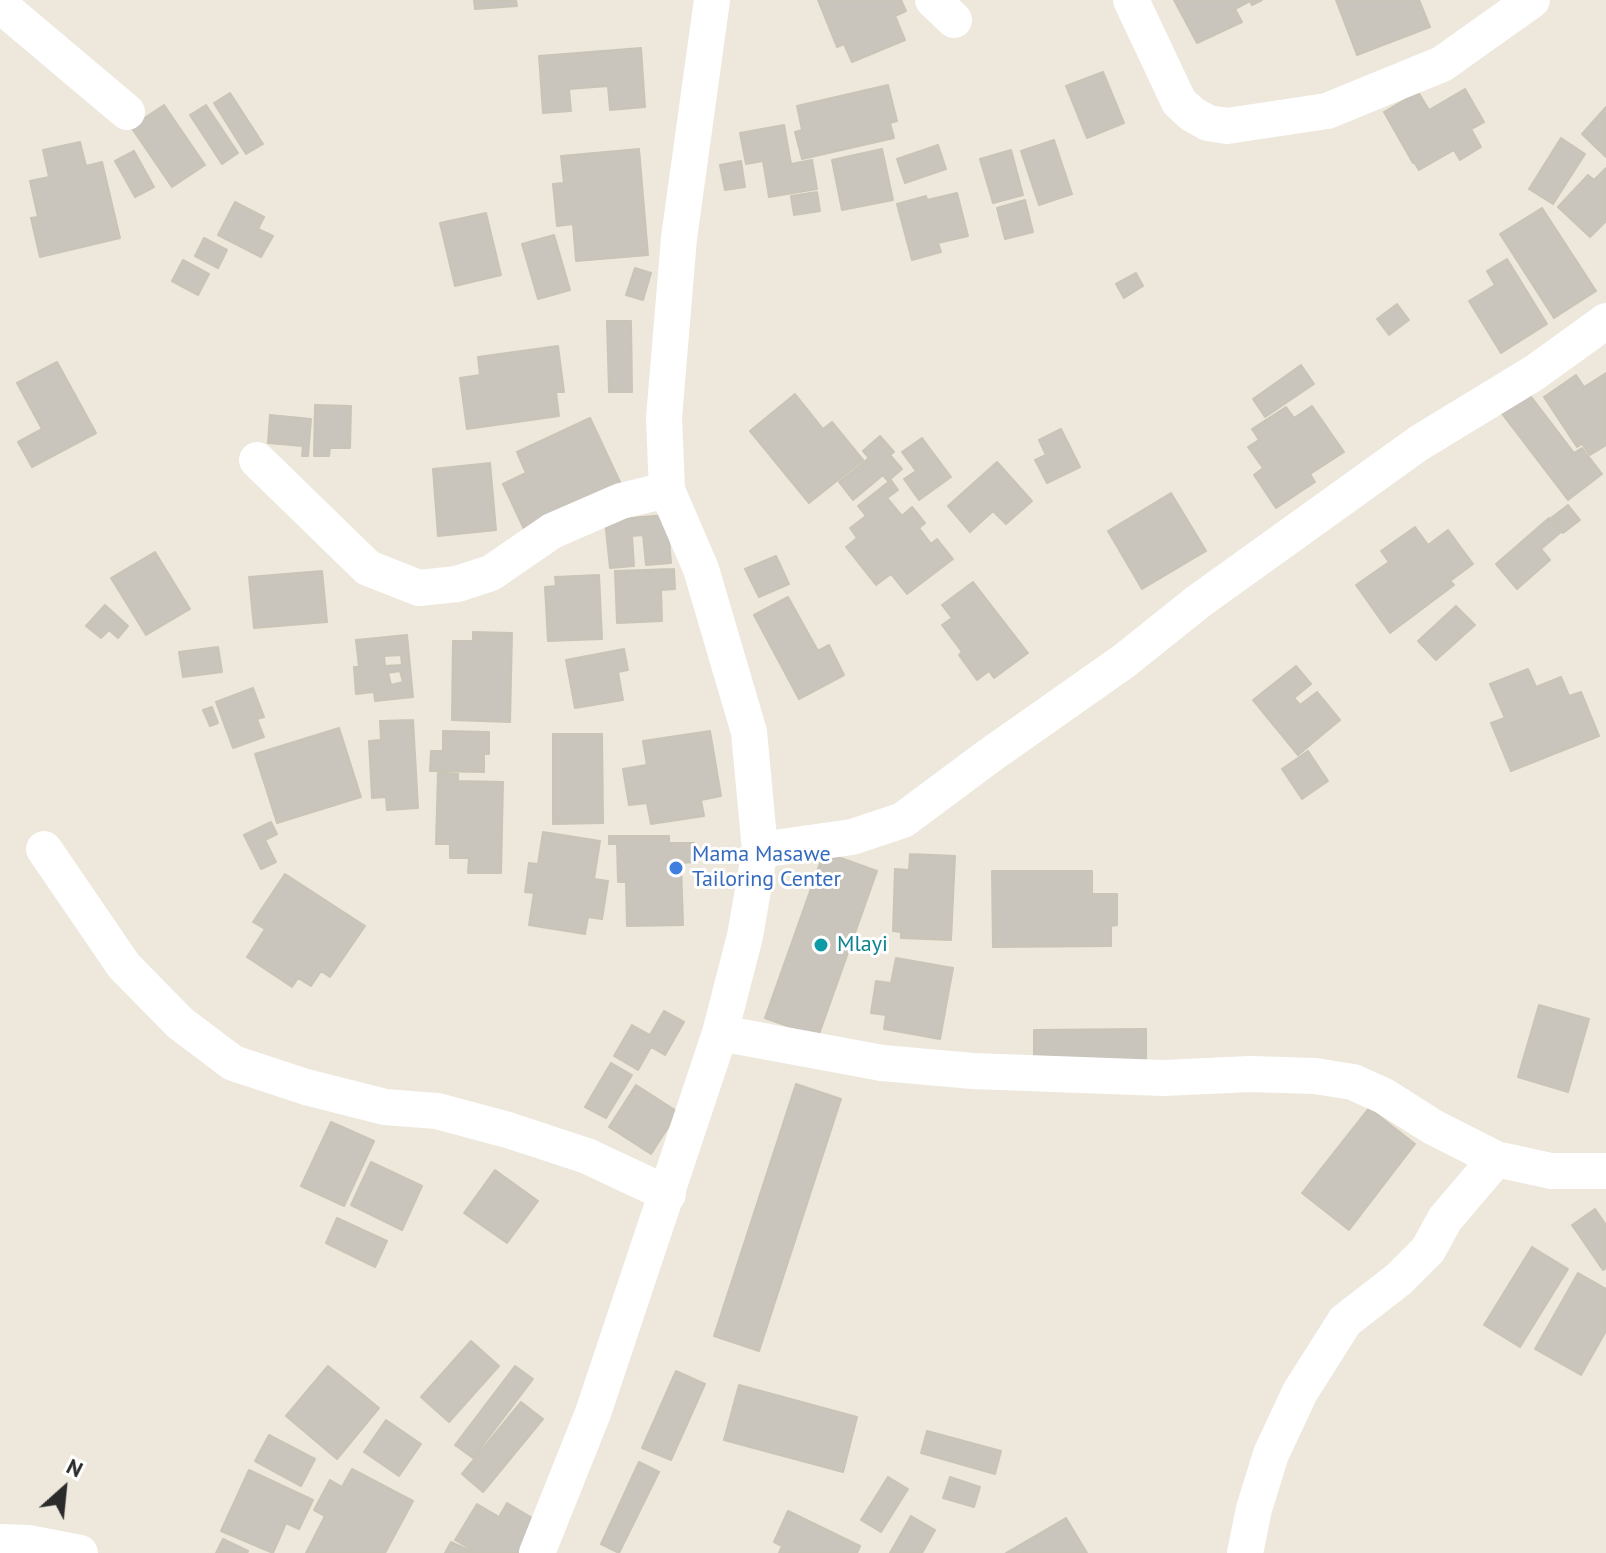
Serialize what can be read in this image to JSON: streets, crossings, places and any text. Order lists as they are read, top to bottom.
{
  "places": ["Mama Masawe Tailoring Center", "Mlayi"],
  "north": "top right"
}
